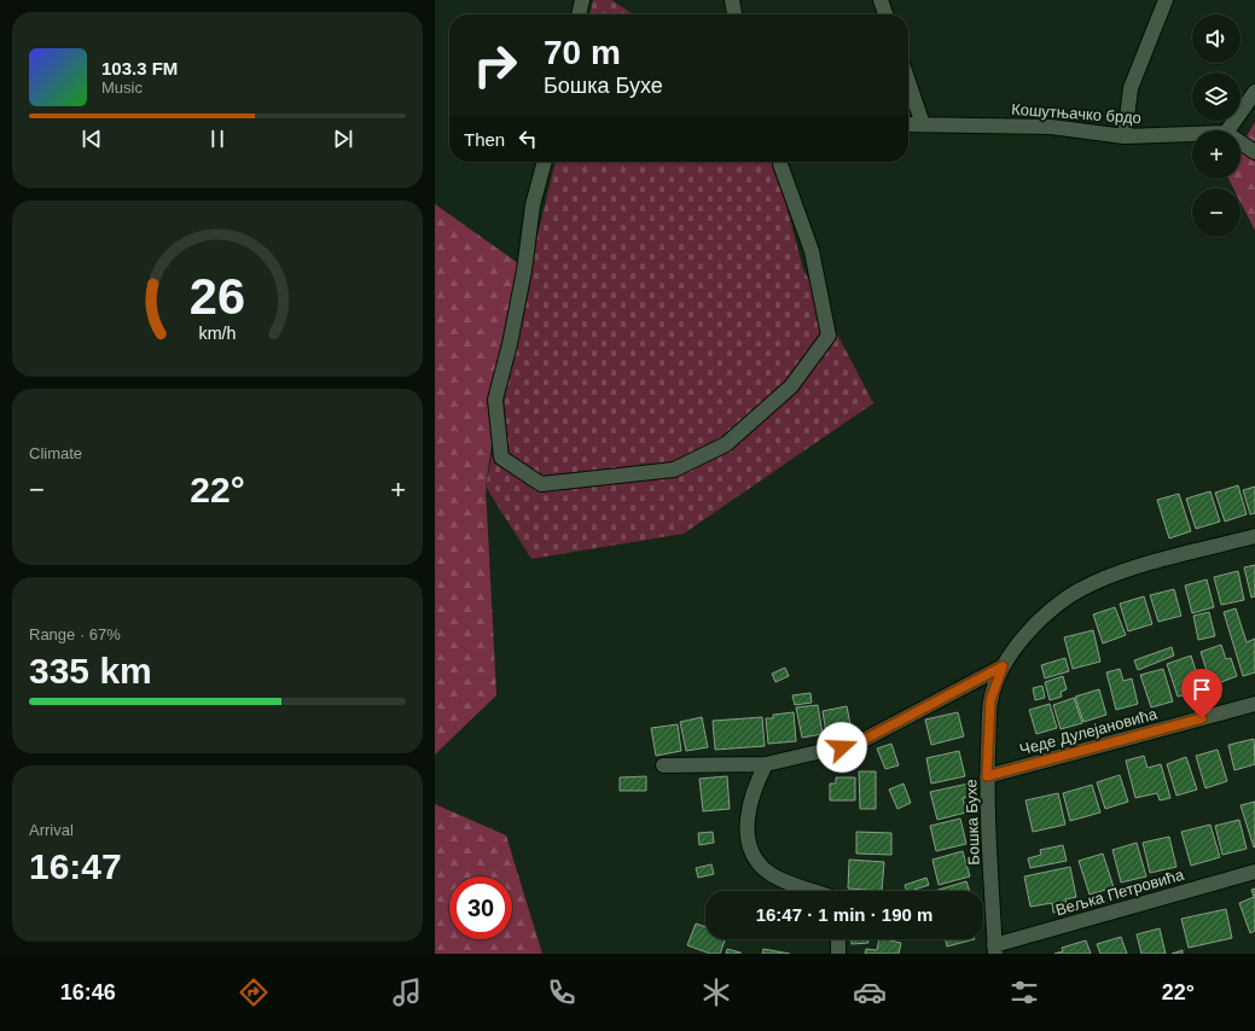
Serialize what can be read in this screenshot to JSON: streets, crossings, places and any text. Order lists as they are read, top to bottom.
{
  "streets": {
    "street": [
      "Кошутњачко брдо",
      "Чеде Дулејановића",
      "Бошка Бухе",
      "Вељка Петровића"
    ]
  },
  "crossings": [
    ["Чеде Дулејановића", "Бошка Бухе"],
    ["Бошка Бухе", "Вељка Петровића"]
  ],
  "page": {
    "map_buttons": ["+", "−"],
    "turn": ["70 m", "Бошка Бухе"],
    "song": ["103.3 FM", "Music"],
    "then": "Then",
    "tile": [
      "Climate",
      ["Range · 67%", "335 km"],
      ["Arrival", "16:47"]
    ],
    "heat": ["−", "22°", "+"],
    "limit": "30",
    "trip": "16:47 · 1 min · 190 m",
    "tabs": ["16:46", "22°"],
    "gauge": ["26", "km/h"]
  }
}
